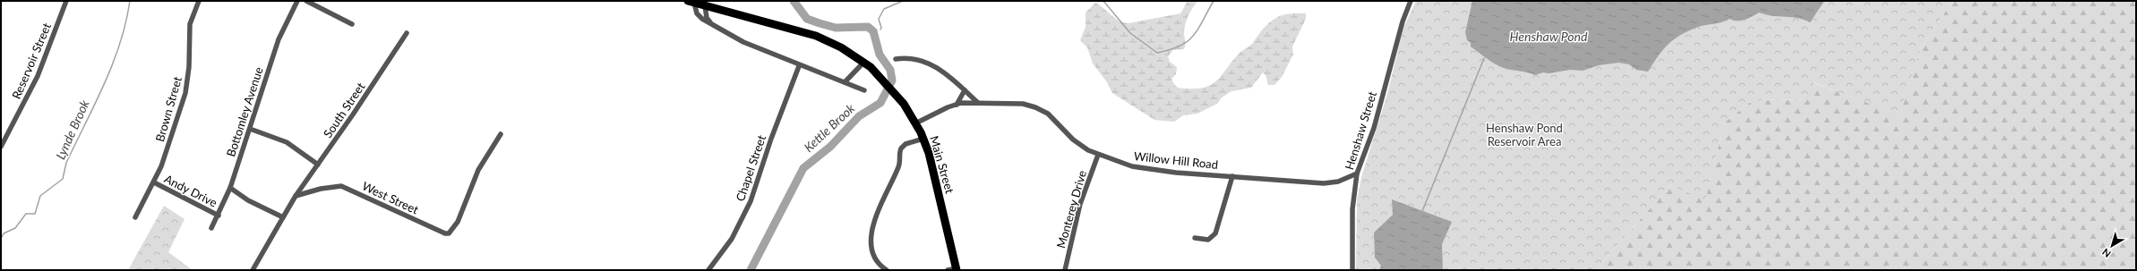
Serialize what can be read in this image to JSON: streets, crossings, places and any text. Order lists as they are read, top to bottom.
{
  "streets": {
    "highway": ["Main Street"],
    "street": [
      "Reservoir Street",
      "Brown Street",
      "South Street",
      "Bottomley Avenue",
      "Henshaw Street",
      "Willow Hill Road",
      "Chapel Street",
      "Andy Drive",
      "West Street",
      "Monterey Drive"
    ]
  },
  "crossings": [
    ["Brown Street", "Andy Drive"],
    ["South Street", "West Street"],
    ["Bottomley Avenue", "Andy Drive"],
    ["Henshaw Street", "Willow Hill Road"],
    ["Willow Hill Road", "Main Street"],
    ["Willow Hill Road", "Monterey Drive"],
    ["Main Street", "Chapel Street"]
  ],
  "water": ["Henshaw Pond", "Kettle Brook", "Lynde Brook"],
  "parks": ["Henshaw Pond Reservoir Area"],
  "north": "bottom left"
}
